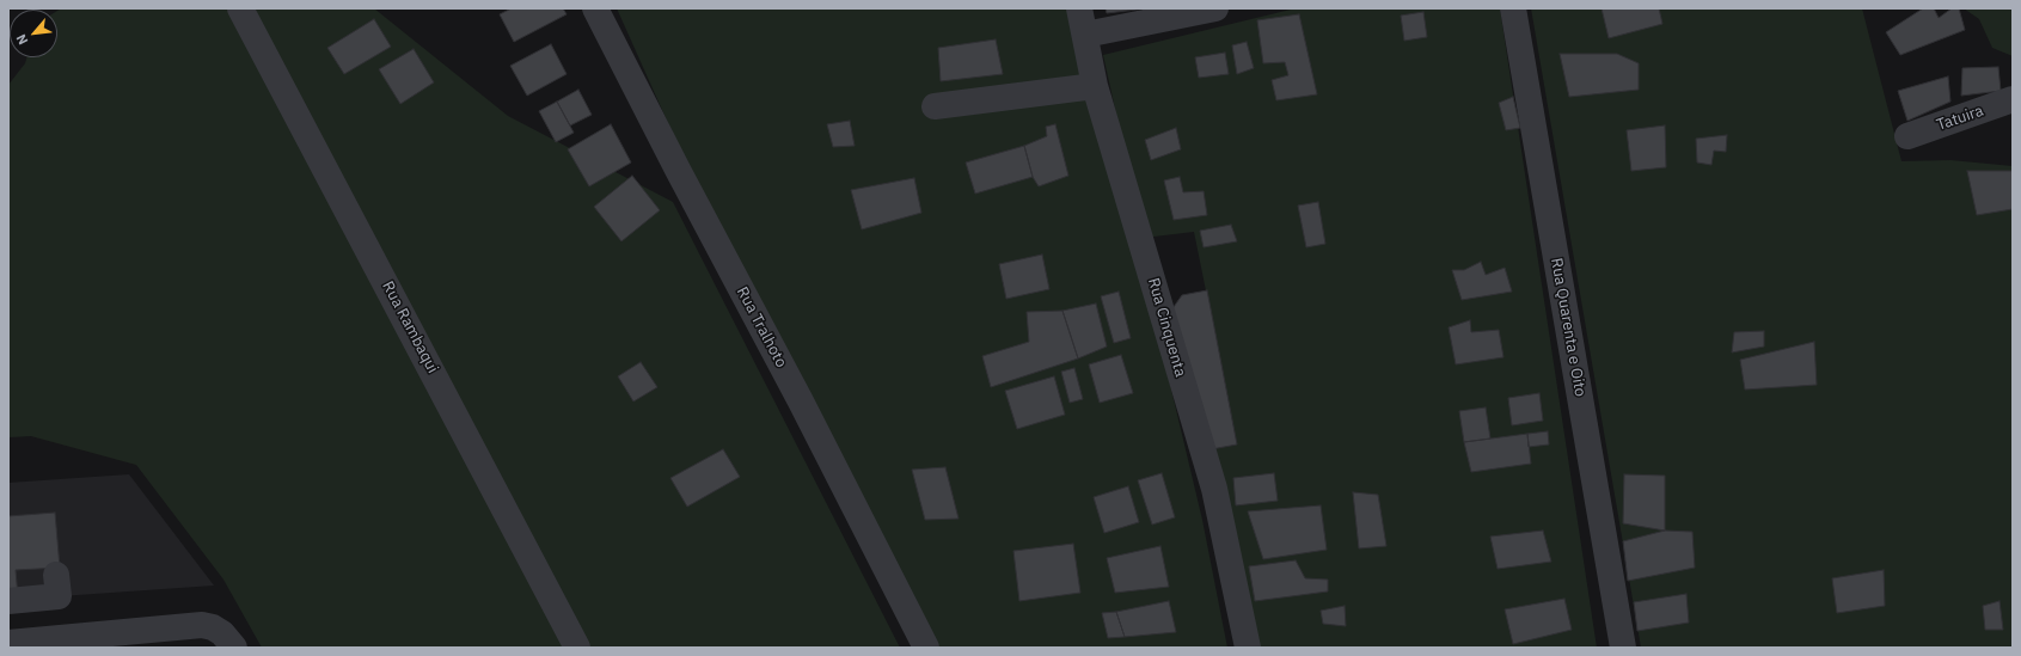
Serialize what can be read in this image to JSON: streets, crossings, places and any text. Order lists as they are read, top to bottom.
{
  "streets": {
    "street": [
      "Tatuira",
      "Rua Rambaqui",
      "Rua Tralhoto",
      "Rua Cinquenta",
      "Rua Quarenta e Oito"
    ]
  },
  "north": "bottom left"
}
